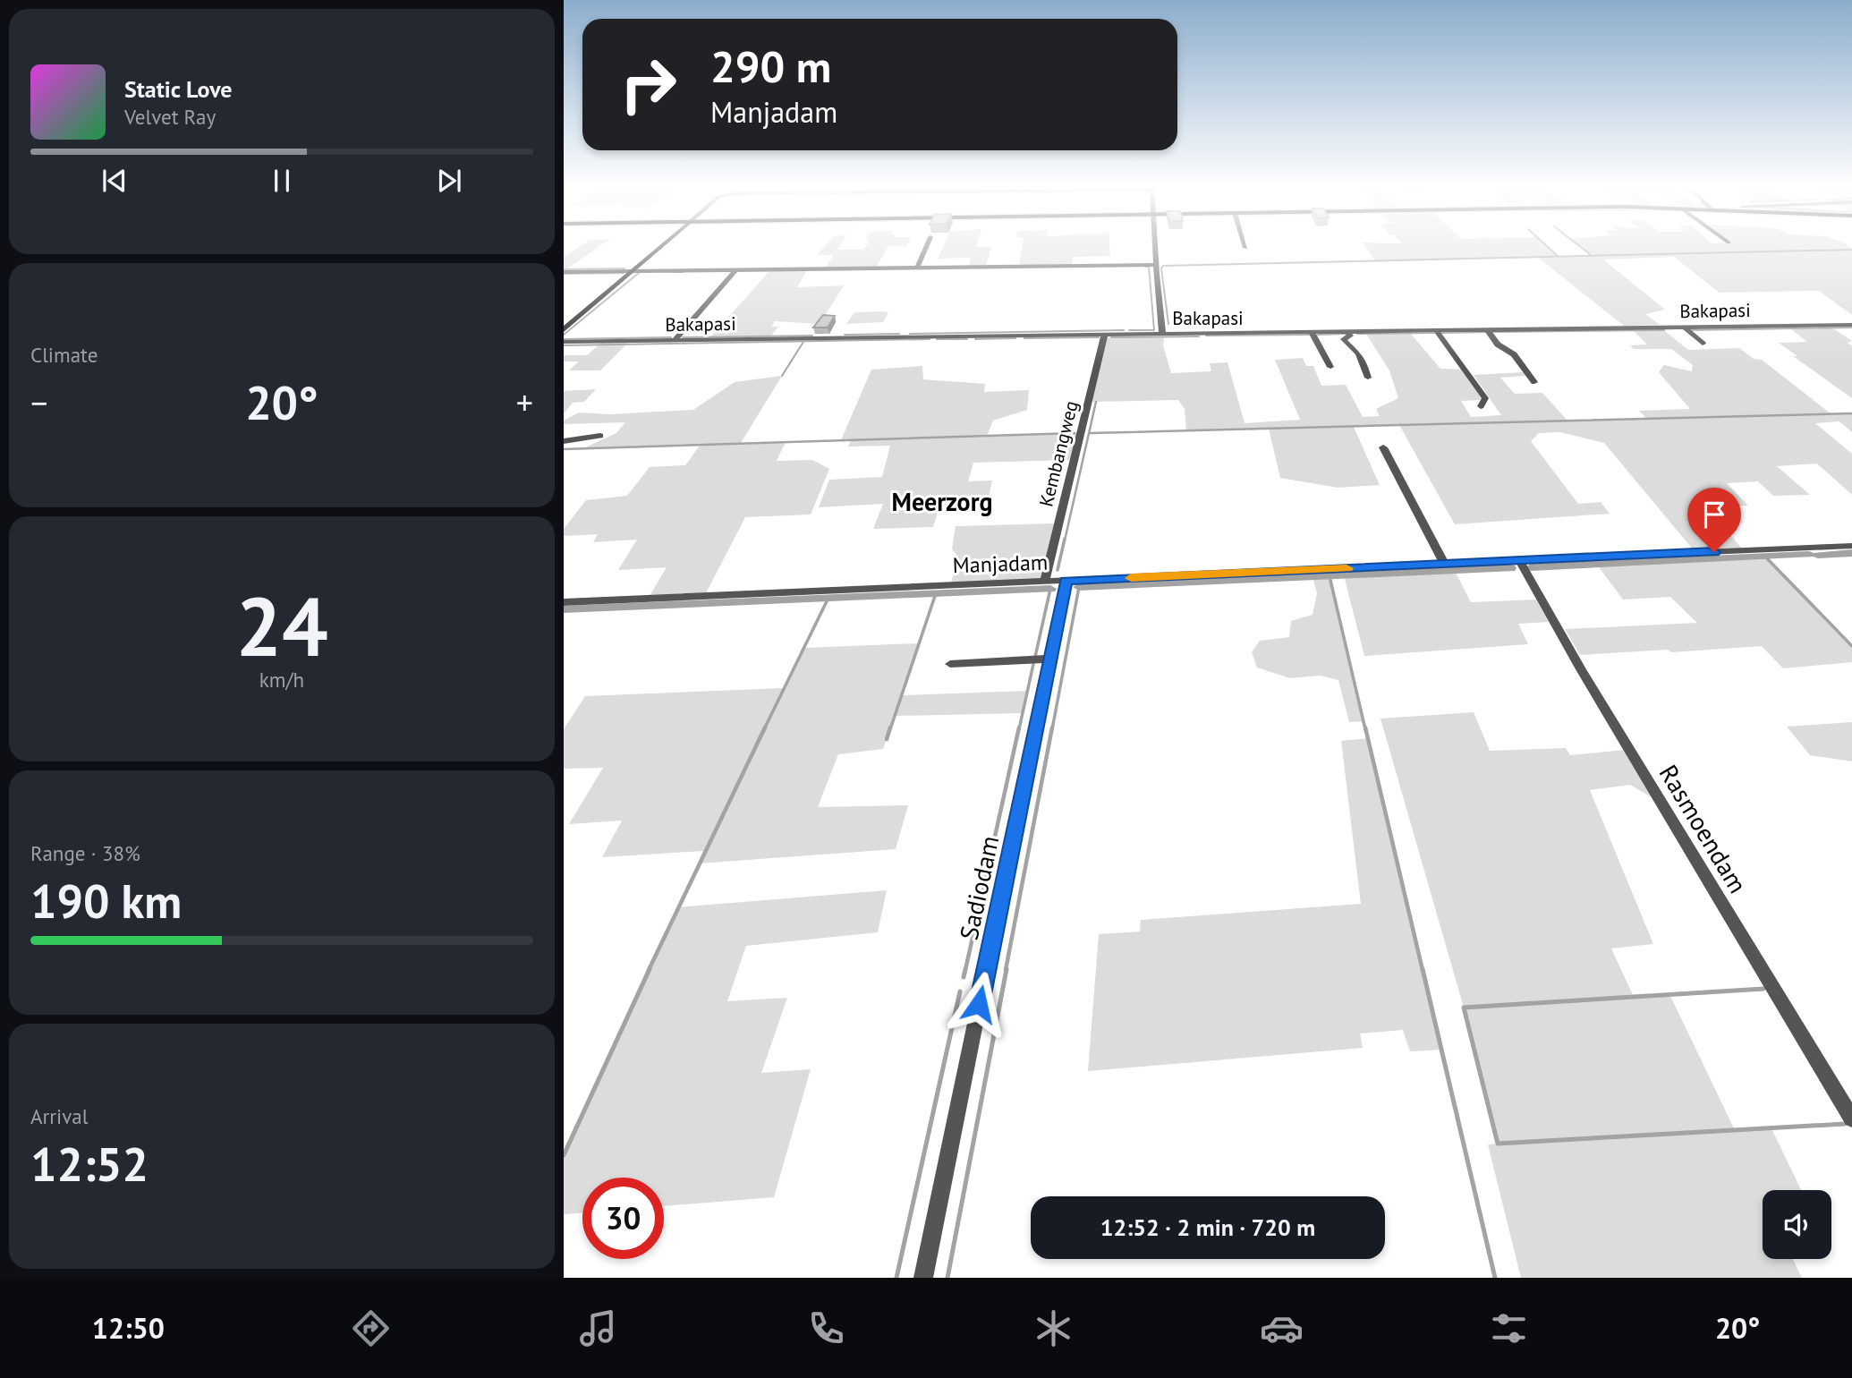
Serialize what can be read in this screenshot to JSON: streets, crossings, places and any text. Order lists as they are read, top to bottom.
{
  "streets": {
    "street": [
      "Bakapasi",
      "Kembangweg",
      "Manjadam",
      "Rasmoendam",
      "Sadiodam"
    ]
  },
  "crossings": [
    ["Bakapasi", "Kembangweg"],
    ["Kembangweg", "Manjadam"],
    ["Manjadam", "Rasmoendam"],
    ["Manjadam", "Sadiodam"]
  ],
  "districts": ["Meerzorg"],
  "page": {
    "turn": ["290 m", "Manjadam"],
    "song": ["Static Love", "Velvet Ray"],
    "tile": [
      "Climate",
      ["24", "km/h"],
      ["Range · 38%", "190 km"],
      ["Arrival", "12:52"]
    ],
    "heat": ["−", "20°", "+"],
    "limit": "30",
    "trip": "12:52 · 2 min · 720 m",
    "tabs": ["12:50", "20°"]
  }
}
